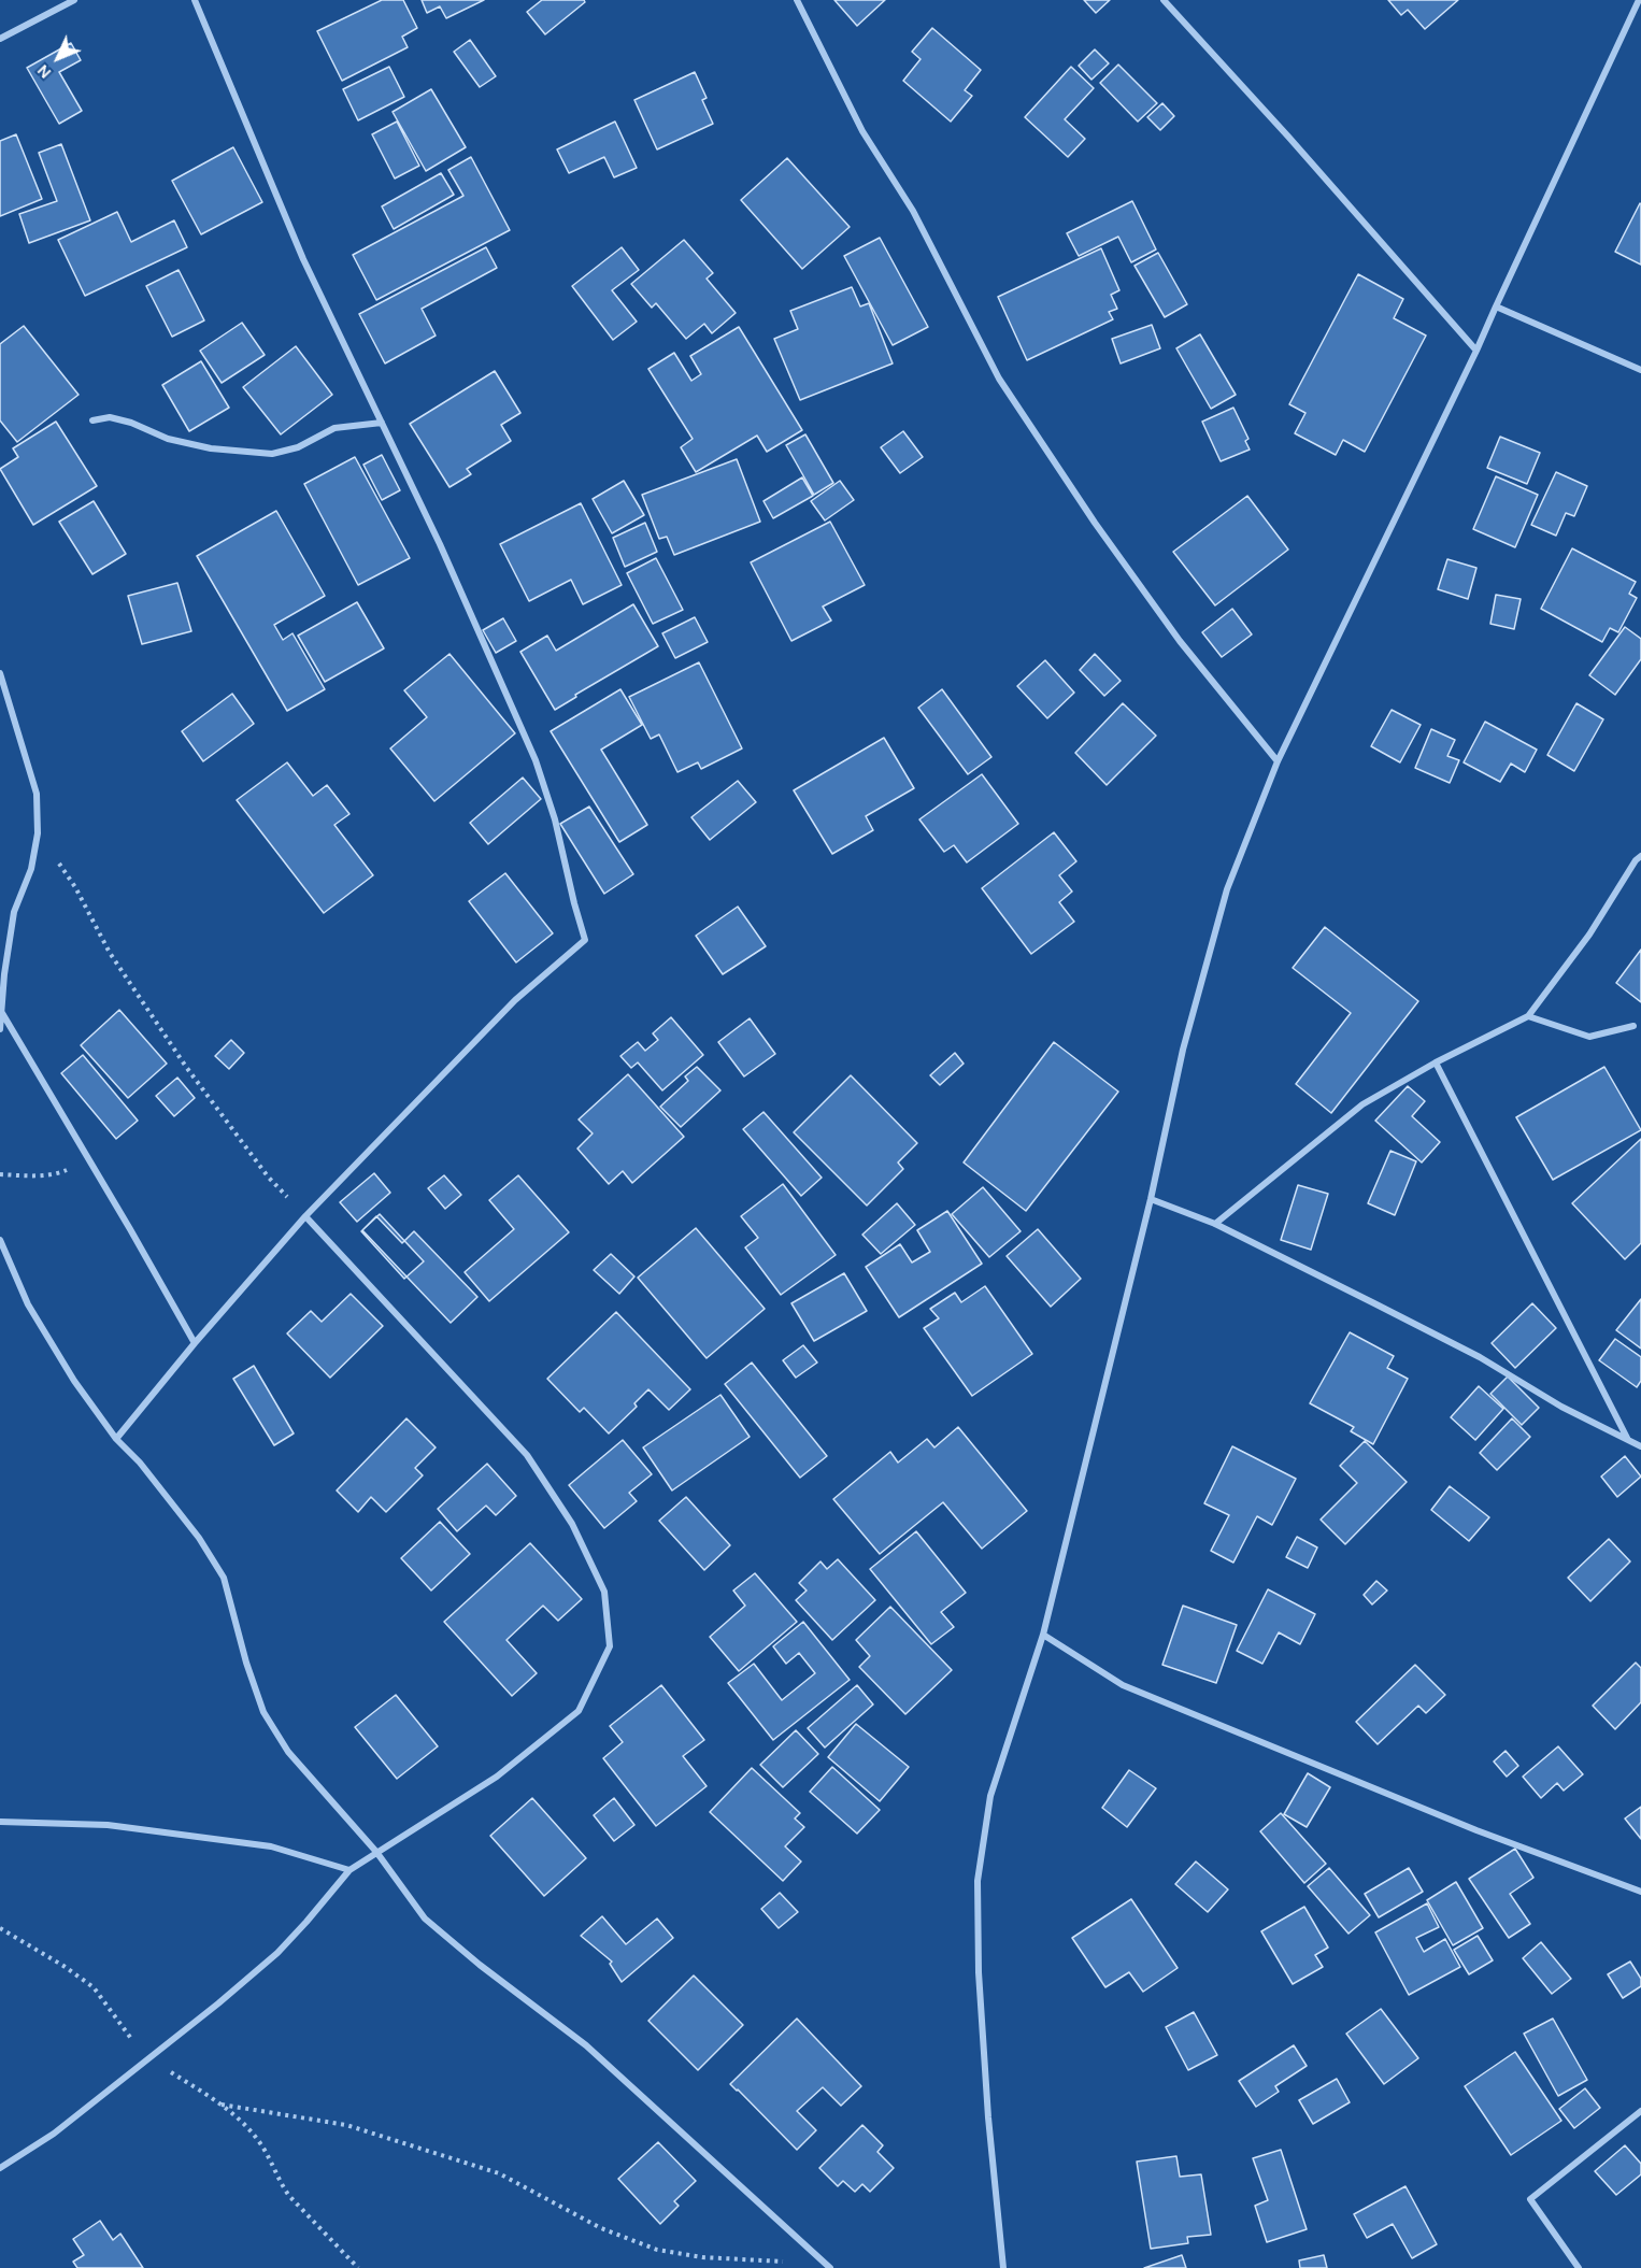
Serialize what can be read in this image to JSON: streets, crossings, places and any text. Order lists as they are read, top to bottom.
{
  "north": "bottom left"
}
